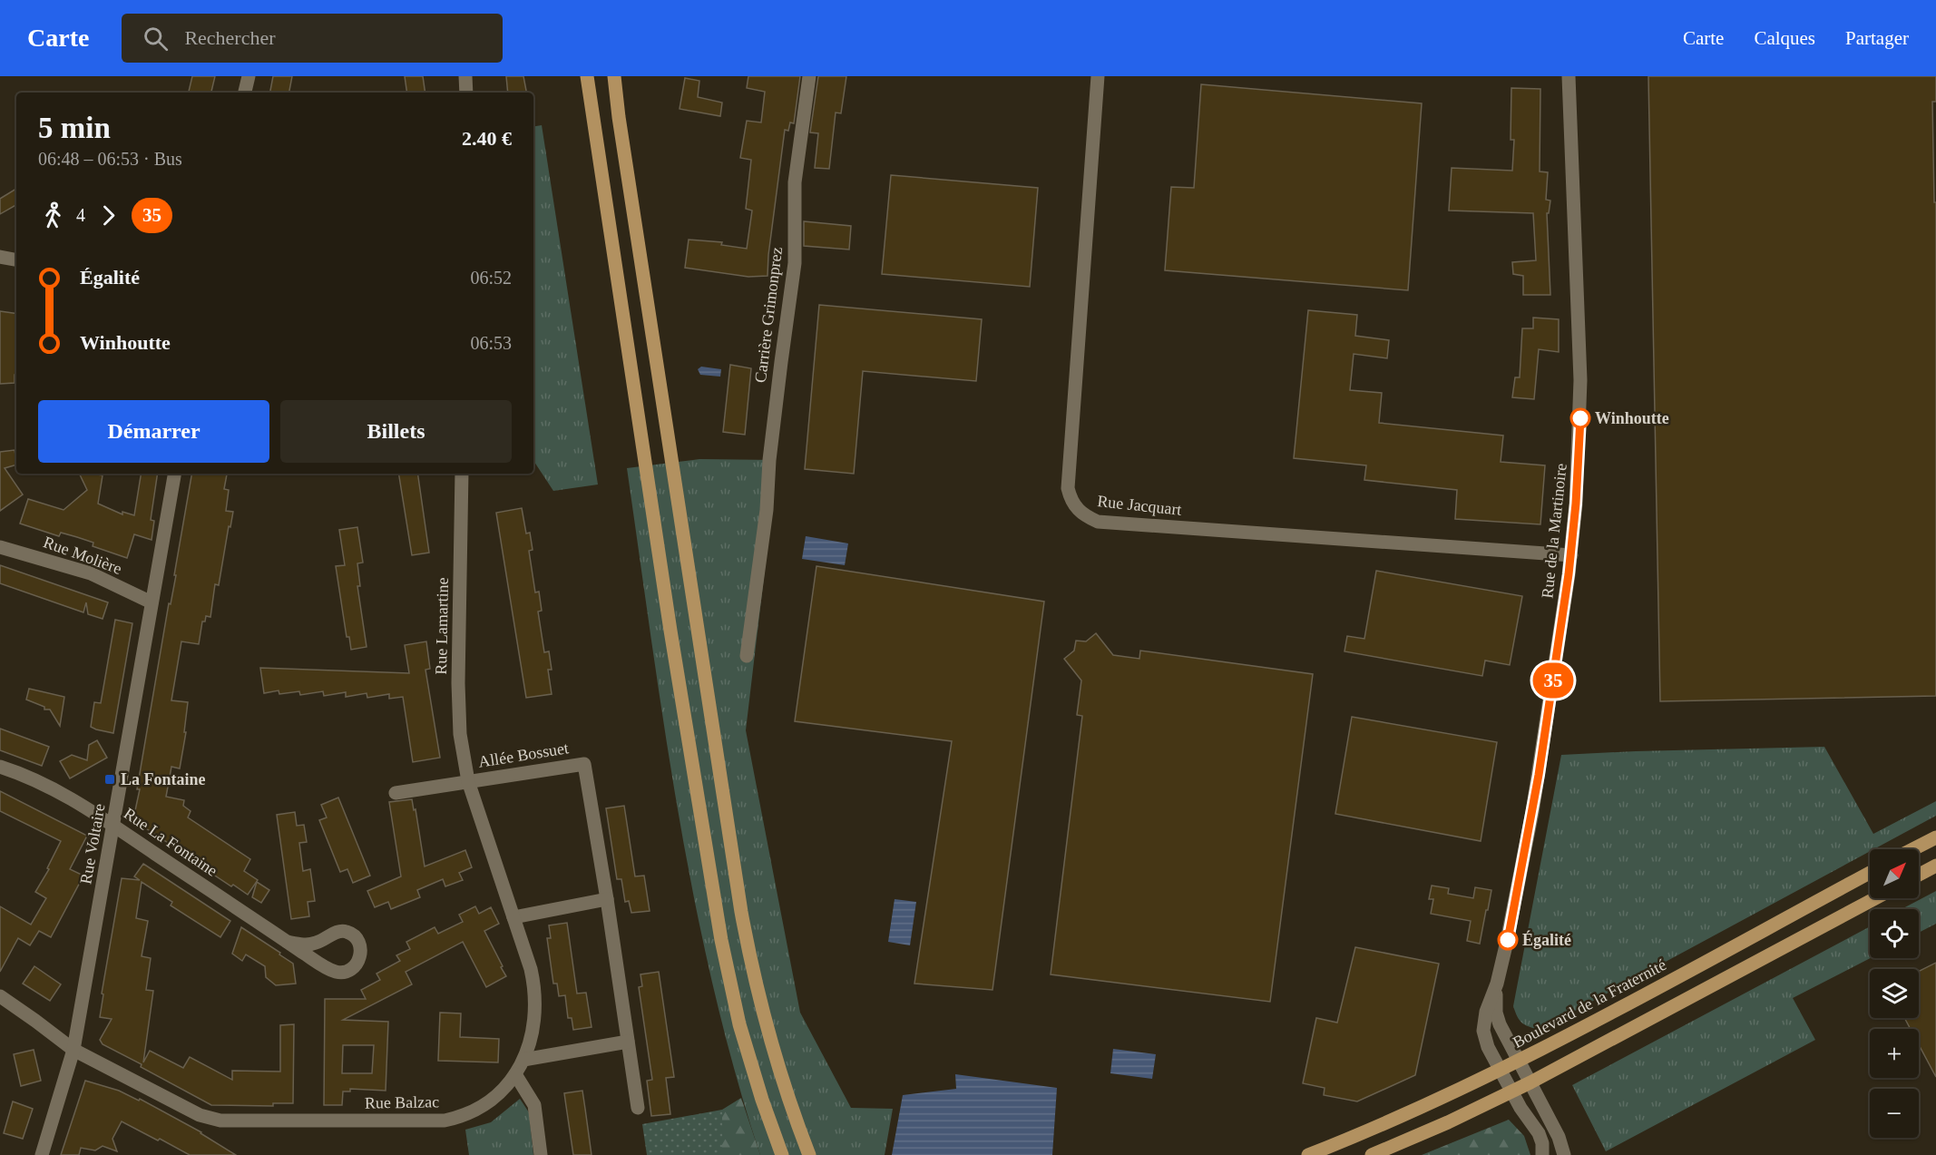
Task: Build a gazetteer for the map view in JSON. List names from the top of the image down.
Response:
{
  "streets": {
    "main road": ["Boulevard de la Fraternité"],
    "street": [
      "Carrière Grimonprez",
      "Rue Jacquart",
      "Rue de la Martinoire",
      "Rue Molière",
      "Rue Lamartine",
      "Allée Bossuet",
      "Rue La Fontaine",
      "Rue Voltaire",
      "Rue Balzac"
    ]
  },
  "crossings": [
    ["Rue Jacquart", "Rue de la Martinoire"],
    ["Rue de la Martinoire", "Boulevard de la Fraternité"],
    ["Rue Molière", "Rue Voltaire"],
    ["Rue Lamartine", "Allée Bossuet"],
    ["Rue Lamartine", "Rue Balzac"],
    ["Allée Bossuet", "Rue Balzac"],
    ["Rue La Fontaine", "Rue Voltaire"],
    ["Rue Voltaire", "Rue Balzac"]
  ],
  "places": {
    "other": ["Winhoutte", "Égalité"],
    "transit": ["La Fontaine"]
  },
  "lines": ["bus line 35"],
  "north": "top right",
  "page": {
    "header": "Carte",
    "search": "Rechercher",
    "nav": ["Carte", "Calques", "Partager"],
    "on_map": "35",
    "heading": ["5 min", "06:48 – 06:53 · Bus", "2.40 €"],
    "legs": ["4", "35"],
    "list": [
      {
        "name": "Égalité",
        "value": "06:52"
      },
      {
        "name": "Winhoutte",
        "value": "06:53"
      }
    ],
    "buttons": ["Démarrer", "Billets"],
    "map_buttons": ["+", "−"]
  }
}
